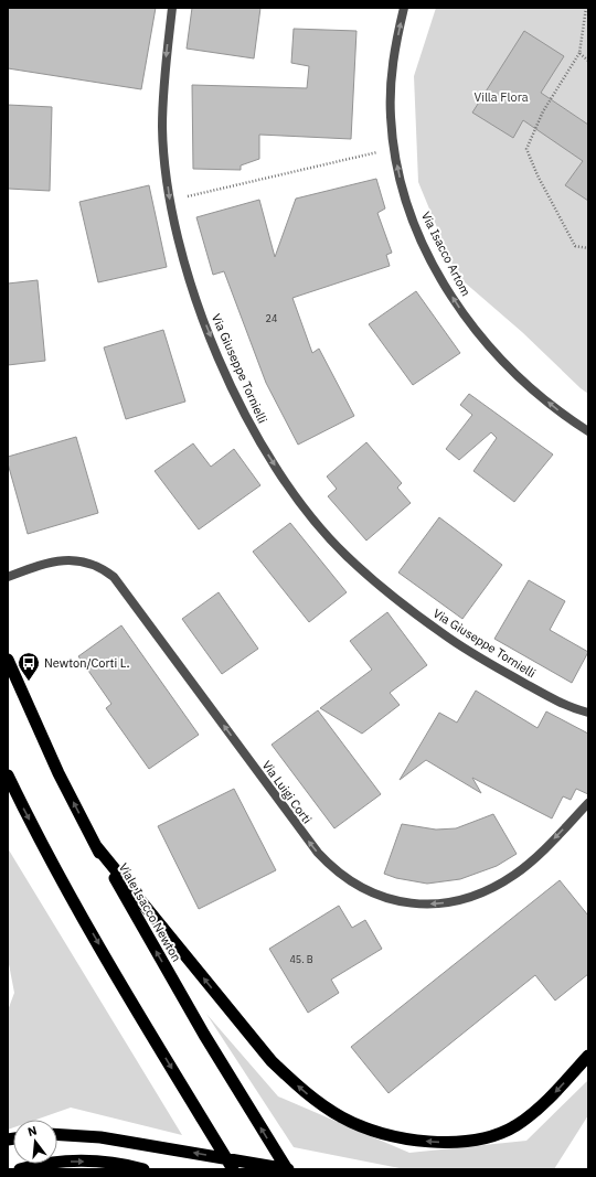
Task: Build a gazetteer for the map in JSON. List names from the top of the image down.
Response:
{
  "streets": {
    "highway": ["Viale Isacco Newton"],
    "street": ["Via Isacco Artom", "Via Giuseppe Tornielli", "Via Luigi Corti"]
  },
  "one_way": ["Via Isacco Artom", "Via Giuseppe Tornielli", "Via Luigi Corti"],
  "parks": ["Villa Flora"],
  "places": {
    "bus stop": ["Newton/Corti L."]
  },
  "house_numbers": ["24", "45. B"],
  "north": "top"
}
